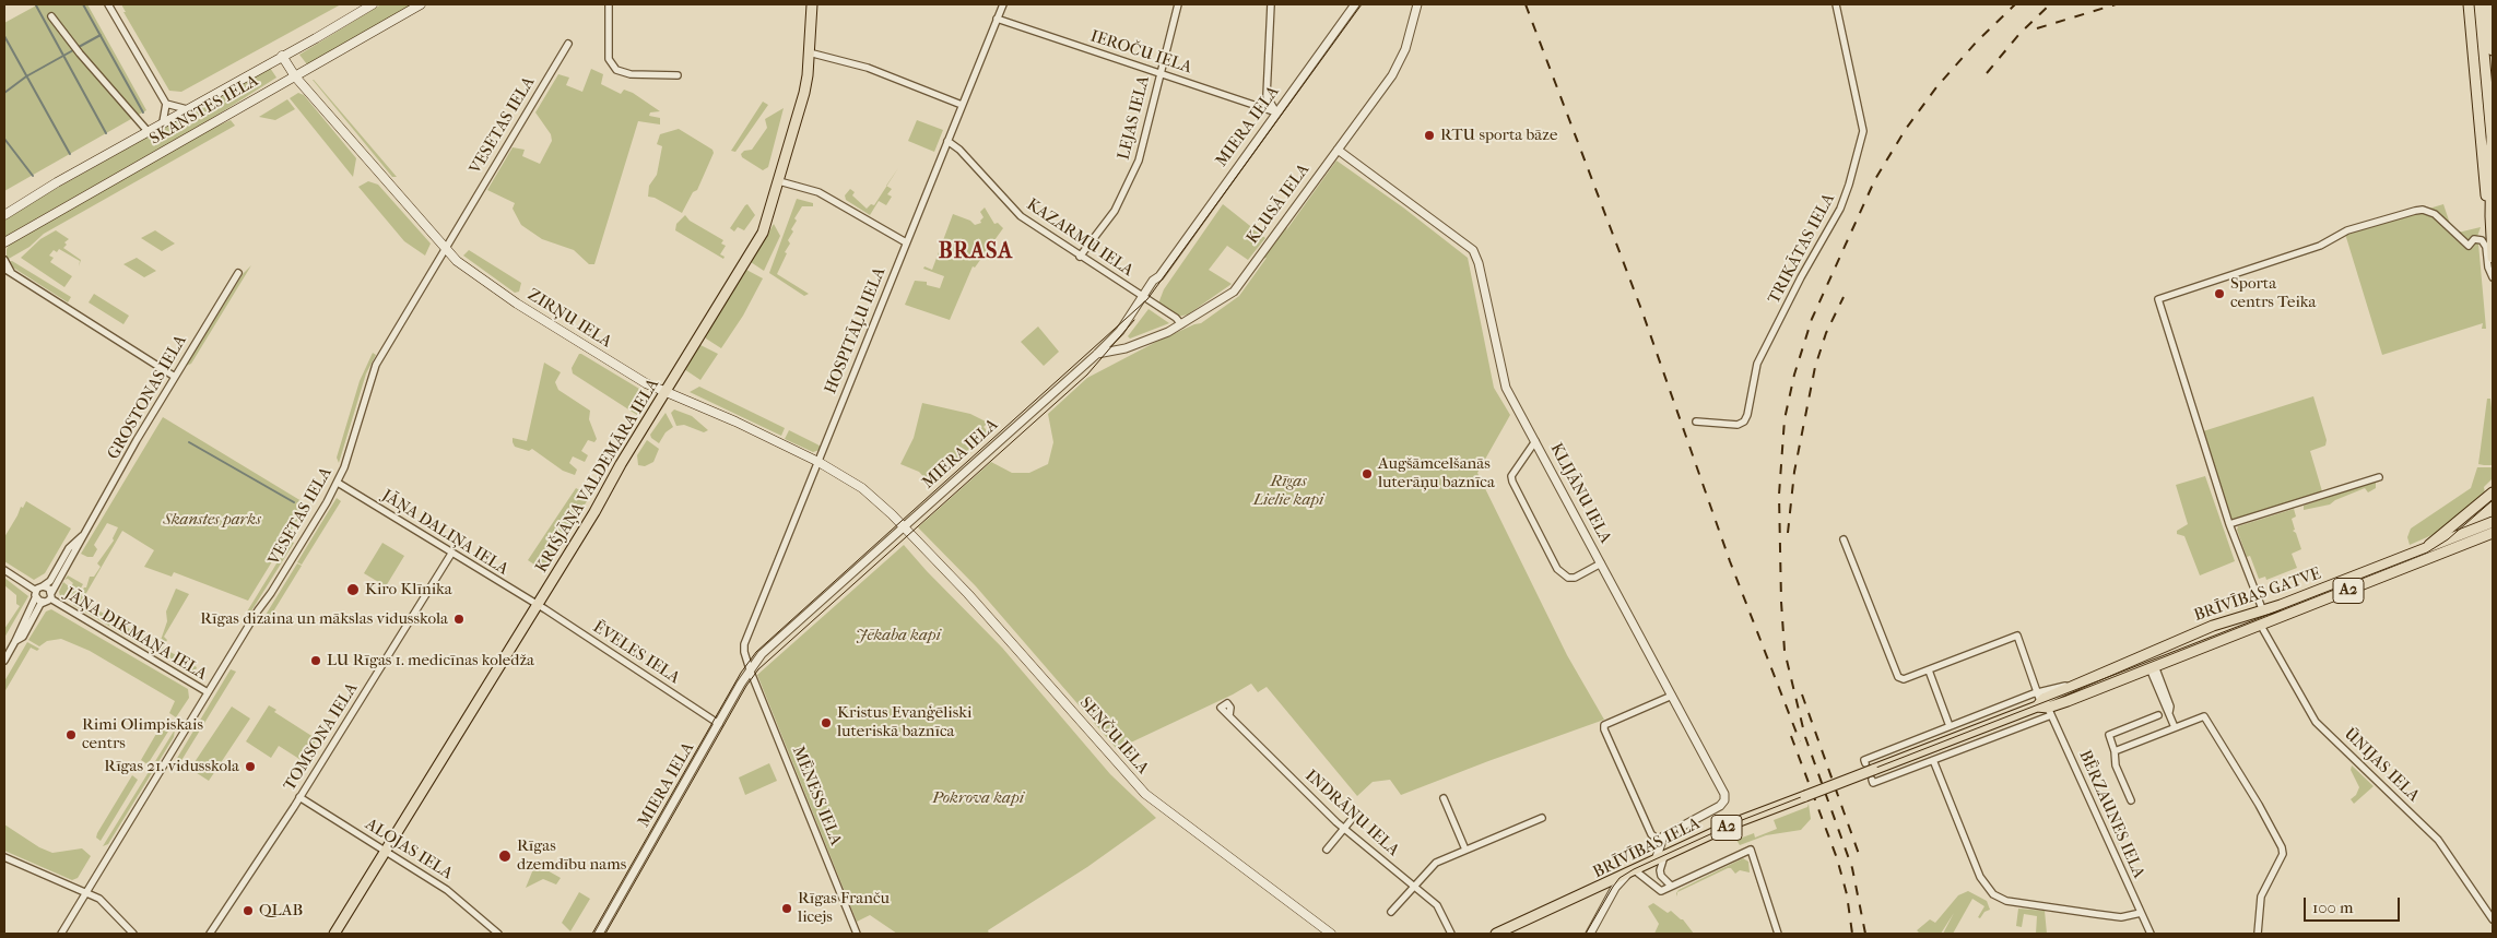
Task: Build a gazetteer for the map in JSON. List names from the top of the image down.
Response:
{
  "streets": {
    "main road": [
      "SKANSTES IELA",
      "ZIRŅU IELA",
      "KRIŠJĀŅA VALDEMĀRA IELA",
      "A2",
      "BRĪVĪBAS GATVE",
      "SENČU IELA",
      "BRĪVĪBAS IELA"
    ],
    "street": [
      "IEROČU IELA",
      "LEJAS IELA",
      "VESETAS IELA",
      "MIERA IELA",
      "KLUSĀ IELA",
      "KAZARMU IELA",
      "TRIKĀTAS IELA",
      "HOSPITĀĻU IELA",
      "GROSTONAS IELA",
      "KLIJĀNU IELA",
      "JĀŅA DALIŅA IELA",
      "JĀŅA DIKMAŅA IELA",
      "ĒVELES IELA",
      "TOMSONA IELA",
      "ŪNIJAS IELA",
      "MĒNESS IELA",
      "INDRĀNU IELA",
      "BĒRZAUNES IELA",
      "ALOJAS IELA"
    ]
  },
  "crossings": [
    ["IEROČU IELA", "LEJAS IELA"],
    ["IEROČU IELA", "MIERA IELA"],
    ["IEROČU IELA", "HOSPITĀĻU IELA"],
    ["SKANSTES IELA", "ZIRŅU IELA"],
    ["LEJAS IELA", "KAZARMU IELA"],
    ["VESETAS IELA", "ZIRŅU IELA"],
    ["VESETAS IELA", "JĀŅA DALIŅA IELA"],
    ["VESETAS IELA", "JĀŅA DIKMAŅA IELA"],
    ["MIERA IELA", "KLUSĀ IELA"],
    ["MIERA IELA", "KAZARMU IELA"],
    ["MIERA IELA", "ZIRŅU IELA"],
    ["MIERA IELA", "HOSPITĀĻU IELA"],
    ["MIERA IELA", "ĒVELES IELA"],
    ["MIERA IELA", "SENČU IELA"],
    ["MIERA IELA", "MĒNESS IELA"],
    ["KLUSĀ IELA", "KAZARMU IELA"],
    ["KLUSĀ IELA", "KLIJĀNU IELA"],
    ["KAZARMU IELA", "HOSPITĀĻU IELA"],
    ["ZIRŅU IELA", "HOSPITĀĻU IELA"],
    ["ZIRŅU IELA", "KRIŠJĀŅA VALDEMĀRA IELA"],
    ["ZIRŅU IELA", "SENČU IELA"],
    ["HOSPITĀĻU IELA", "MĒNESS IELA"],
    ["GROSTONAS IELA", "JĀŅA DIKMAŅA IELA"],
    ["KRIŠJĀŅA VALDEMĀRA IELA", "JĀŅA DALIŅA IELA"],
    ["KRIŠJĀŅA VALDEMĀRA IELA", "ĒVELES IELA"],
    ["KRIŠJĀŅA VALDEMĀRA IELA", "ALOJAS IELA"],
    ["JĀŅA DALIŅA IELA", "ĒVELES IELA"],
    ["JĀŅA DALIŅA IELA", "TOMSONA IELA"],
    ["BRĪVĪBAS GATVE", "ŪNIJAS IELA"],
    ["BRĪVĪBAS GATVE", "BĒRZAUNES IELA"],
    ["BRĪVĪBAS GATVE", "BRĪVĪBAS IELA"],
    ["TOMSONA IELA", "ALOJAS IELA"]
  ],
  "districts": ["BRASA"],
  "parks": [
    "Rīgas Lielie kapi",
    "Skanstes parks",
    "Jēkaba kapi",
    "Pokrova kapi"
  ],
  "places": [
    "RTU sporta bāze",
    "Sporta centrs Teika",
    "Augšāmcelšanās luterāņu baznīca",
    "Kiro Klīnika",
    "Rīgas dizaina un mākslas vidusskola",
    "LU Rīgas 1. medicīnas koledža",
    "Kristus Evanģēliski luteriskā baznīca",
    "Rimi Olimpiskais centrs",
    "Rīgas 21. vidusskola",
    "Rīgas dzemdību nams",
    "Rīgas Franču licejs",
    "QLAB"
  ],
  "scale_bar": "100 m"
}
